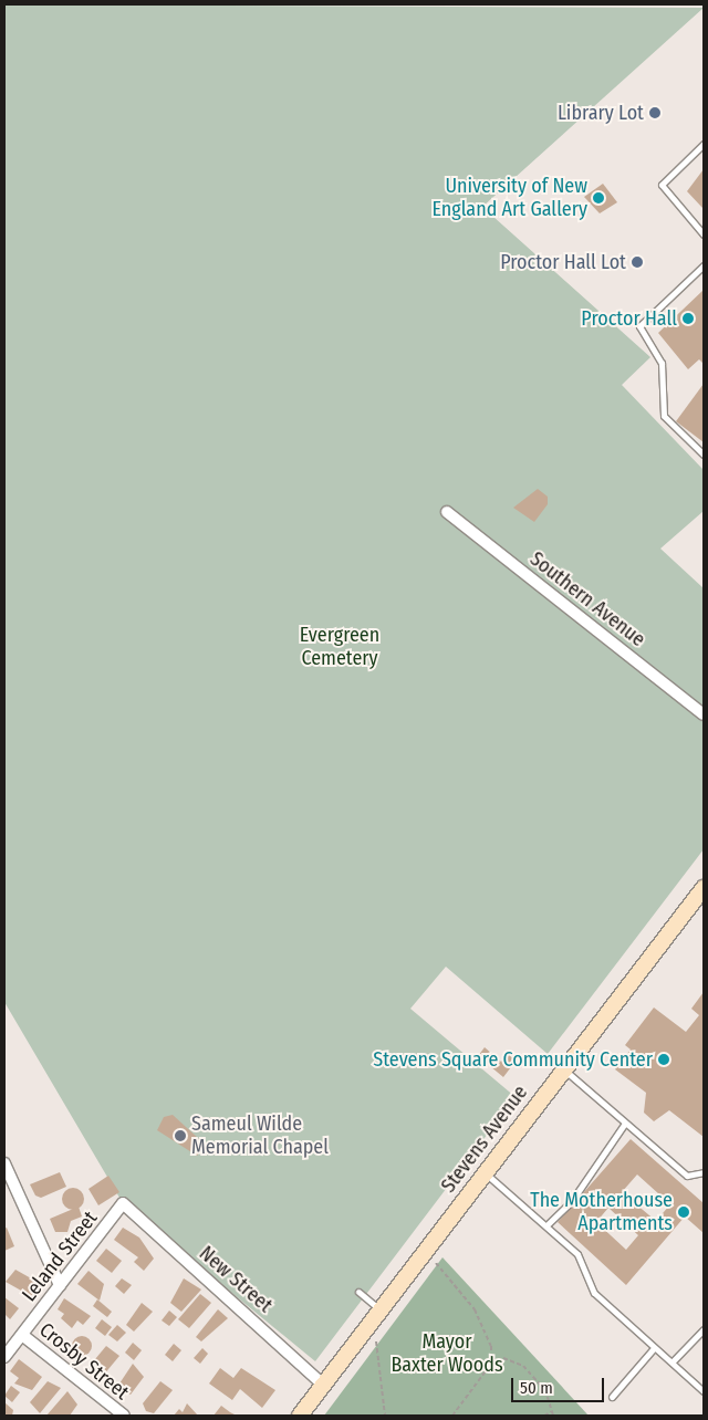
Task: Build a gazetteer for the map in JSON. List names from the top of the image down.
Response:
{
  "streets": {
    "main road": ["Stevens Avenue"],
    "street": [
      "Southern Avenue",
      "Leland Street",
      "New Street",
      "Crosby Street"
    ]
  },
  "crossings": [
    ["Stevens Avenue", "New Street"],
    ["Leland Street", "New Street"],
    ["Leland Street", "Crosby Street"]
  ],
  "parks": ["Evergreen Cemetery", "Mayor Baxter Woods"],
  "places": [
    "Library Lot",
    "University of New England Art Gallery",
    "Proctor Hall Lot",
    "Proctor Hall",
    "Stevens Square Community Center",
    "Sameul Wilde Memorial Chapel",
    "The Motherhouse Apartments"
  ],
  "scale_bar": "50 m"
}
